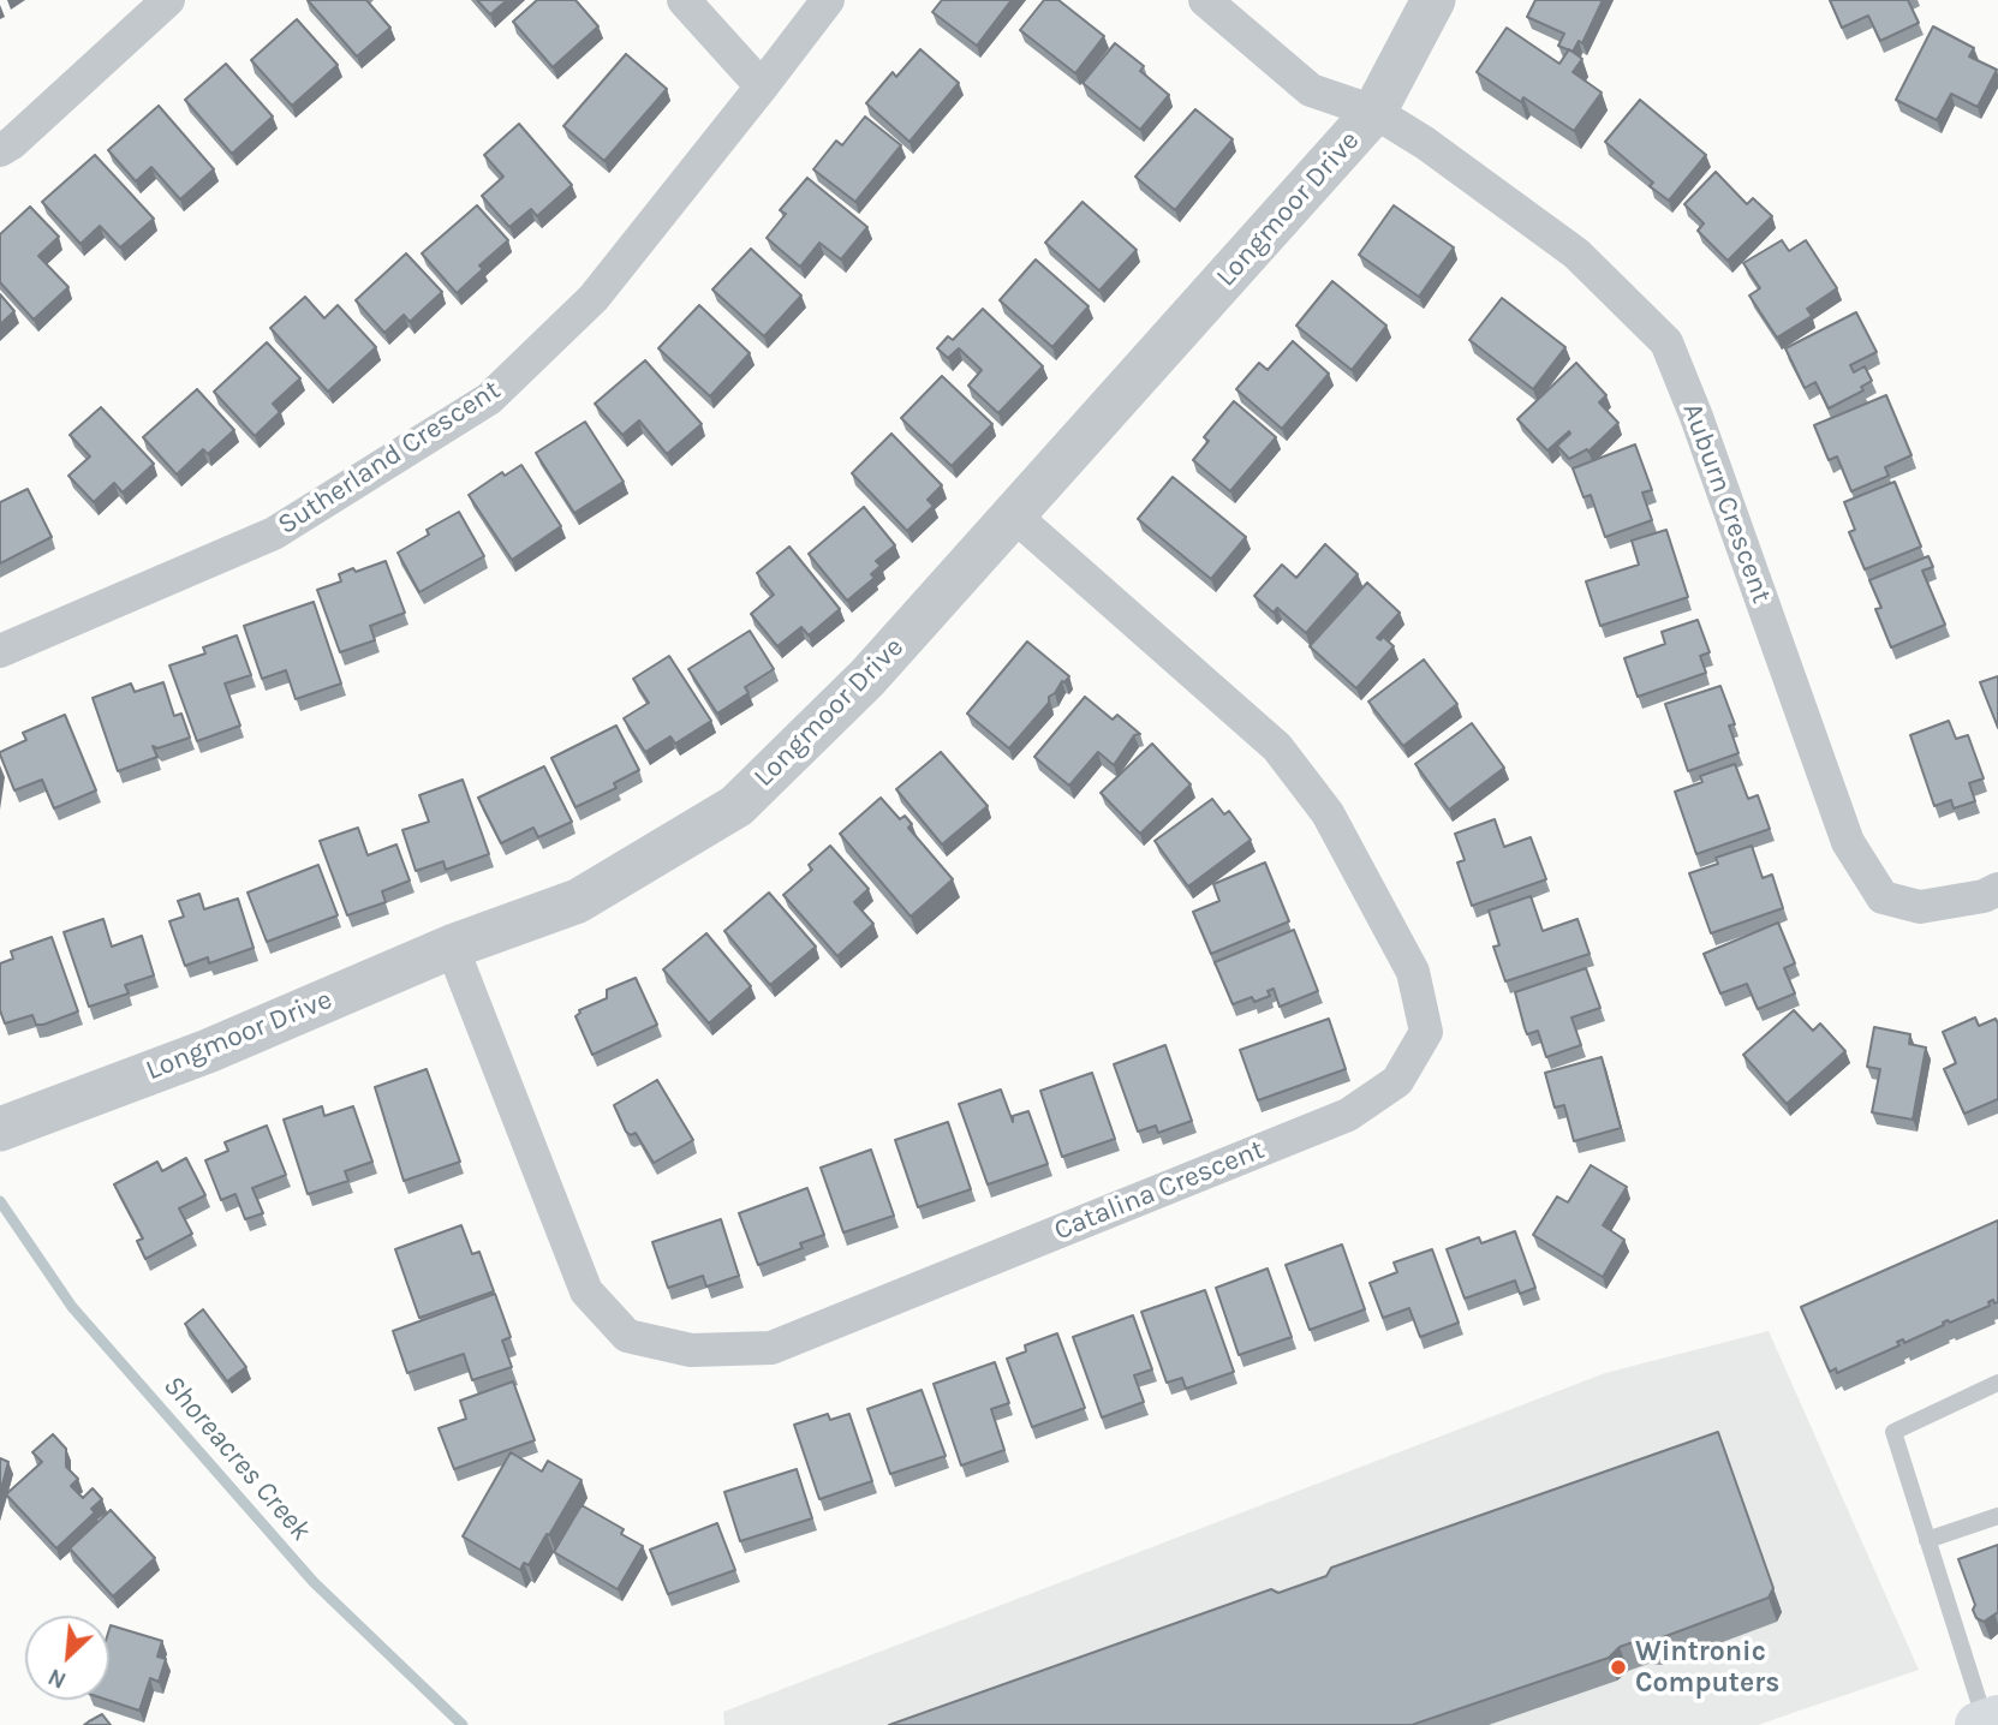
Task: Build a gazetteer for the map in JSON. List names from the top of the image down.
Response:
{
  "streets": {
    "street": [
      "Longmoor Drive",
      "Sutherland Crescent",
      "Auburn Crescent",
      "Catalina Crescent"
    ]
  },
  "crossings": [
    ["Longmoor Drive", "Auburn Crescent"],
    ["Longmoor Drive", "Catalina Crescent"]
  ],
  "water": ["Shoreacres Creek"],
  "places": ["Wintronic Computers"],
  "north": "bottom left"
}
